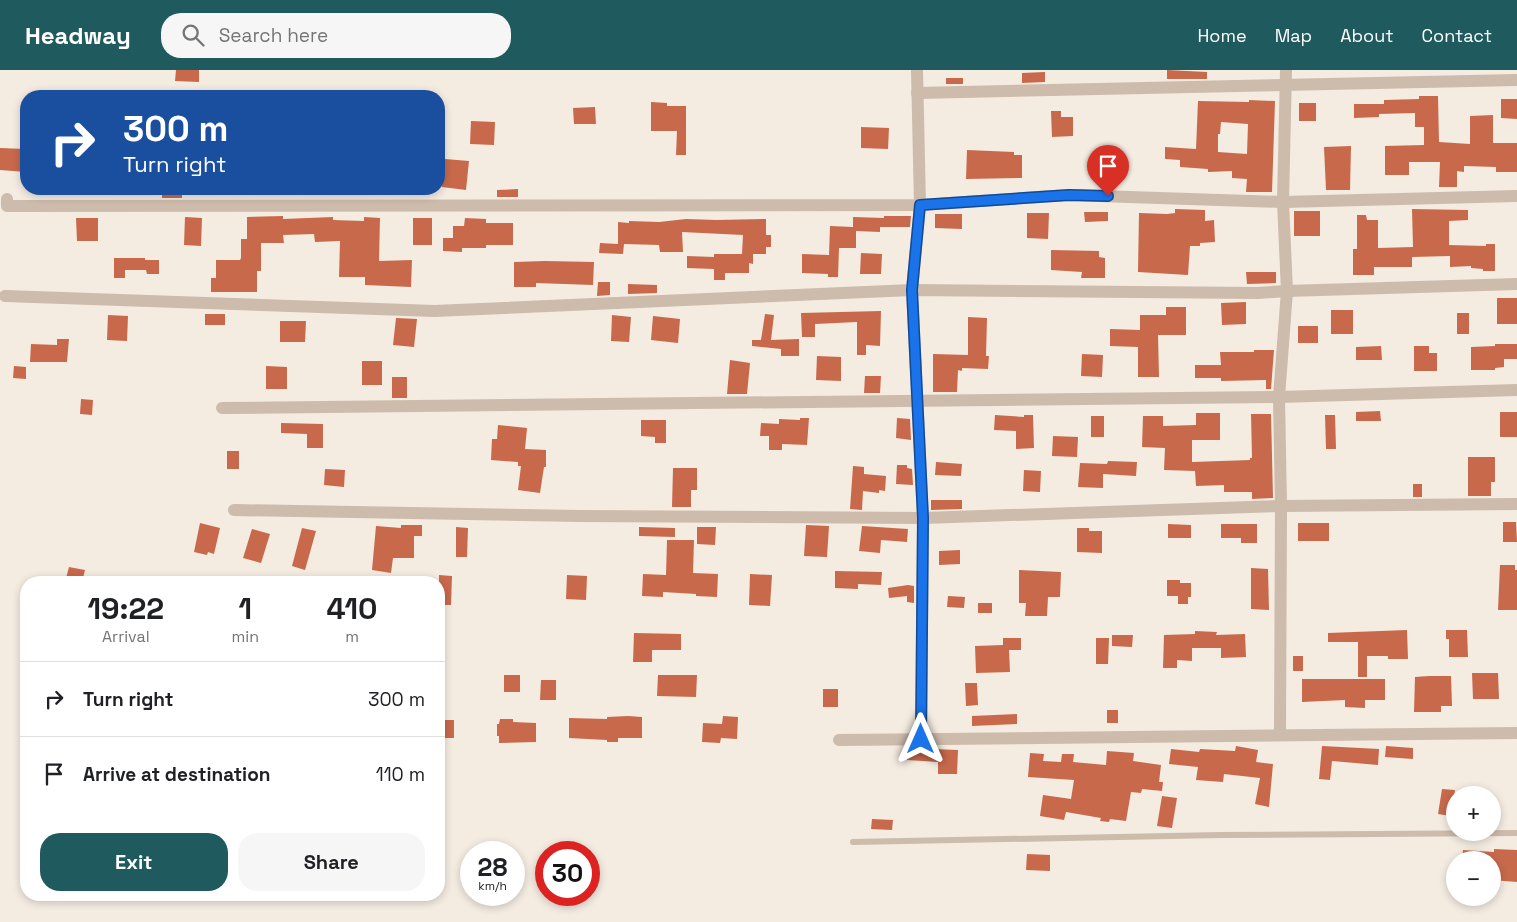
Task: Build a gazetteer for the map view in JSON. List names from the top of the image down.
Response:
{
  "page": {
    "header": "Headway",
    "search": "Search here",
    "nav": [
      "Home",
      "Map",
      "About",
      "Contact"
    ],
    "turn": ["300 m", "Turn right"],
    "eta": [
      "19:22",
      "Arrival",
      "1",
      "min",
      "410",
      "m"
    ],
    "list": [
      {
        "name": "Turn right",
        "value": "300 m"
      },
      {
        "name": "Arrive at destination",
        "value": "110 m"
      }
    ],
    "map_buttons": ["+", "−"],
    "buttons": ["Exit", "Share"],
    "speed": "28 km/h",
    "limit": "30"
  }
}
